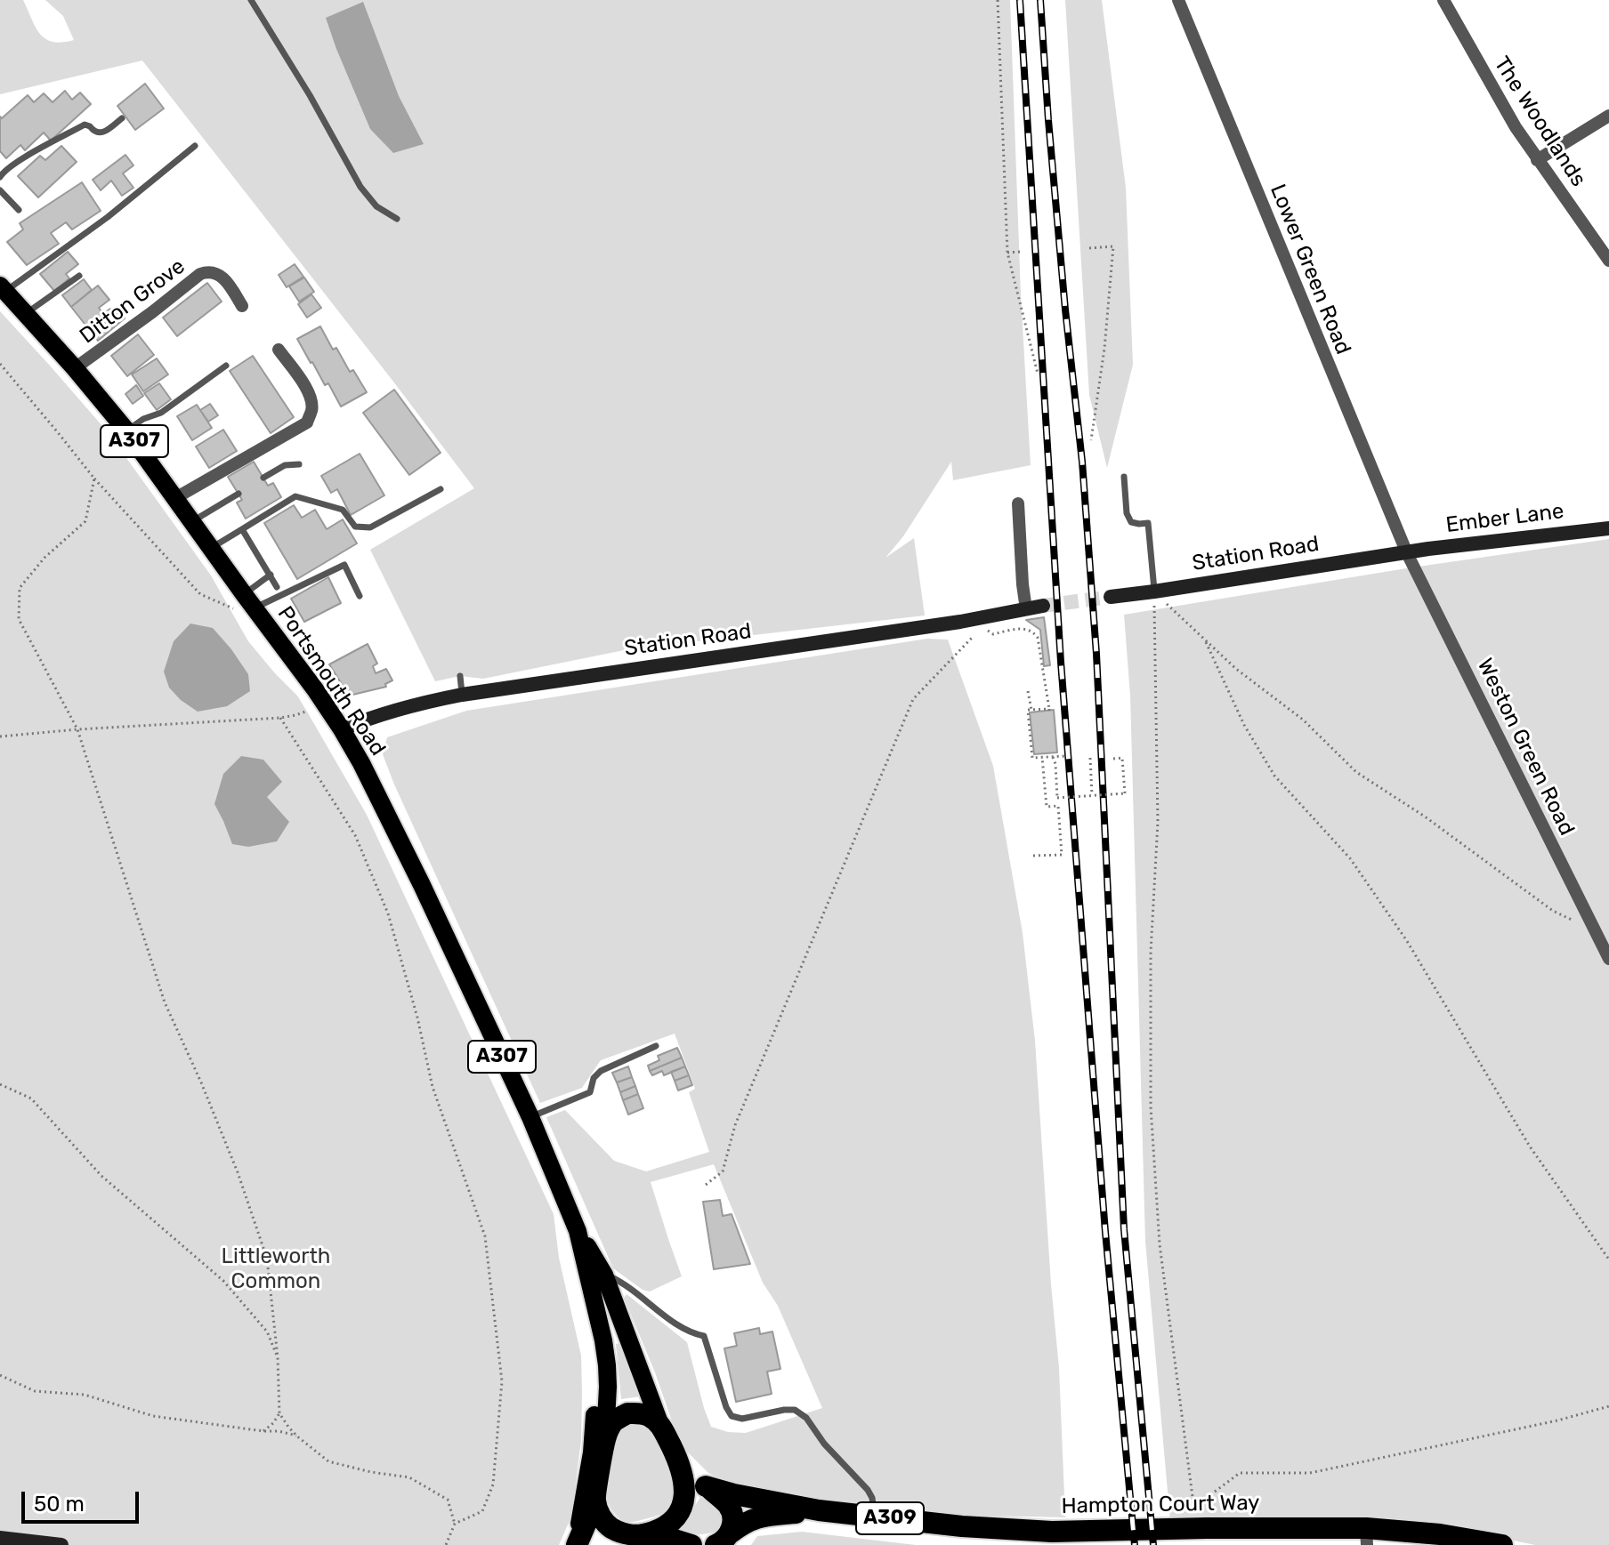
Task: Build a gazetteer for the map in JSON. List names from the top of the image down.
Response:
{
  "streets": {
    "highway": ["Hampton Court Way", "A309"],
    "main road": [
      "A307",
      "Ember Lane",
      "Station Road",
      "Portsmouth Road"
    ],
    "street": [
      "The Woodlands",
      "Lower Green Road",
      "Ditton Grove",
      "Weston Green Road"
    ]
  },
  "crossings": [
    ["Lower Green Road", "Ember Lane"],
    ["Lower Green Road", "Station Road"],
    ["Lower Green Road", "Weston Green Road"],
    ["Ditton Grove", "Portsmouth Road"],
    ["Ember Lane", "Station Road"],
    ["Ember Lane", "Weston Green Road"],
    ["Station Road", "Portsmouth Road"],
    ["Station Road", "Weston Green Road"]
  ],
  "parks": ["Littleworth Common"],
  "scale_bar": "50 m"
}
